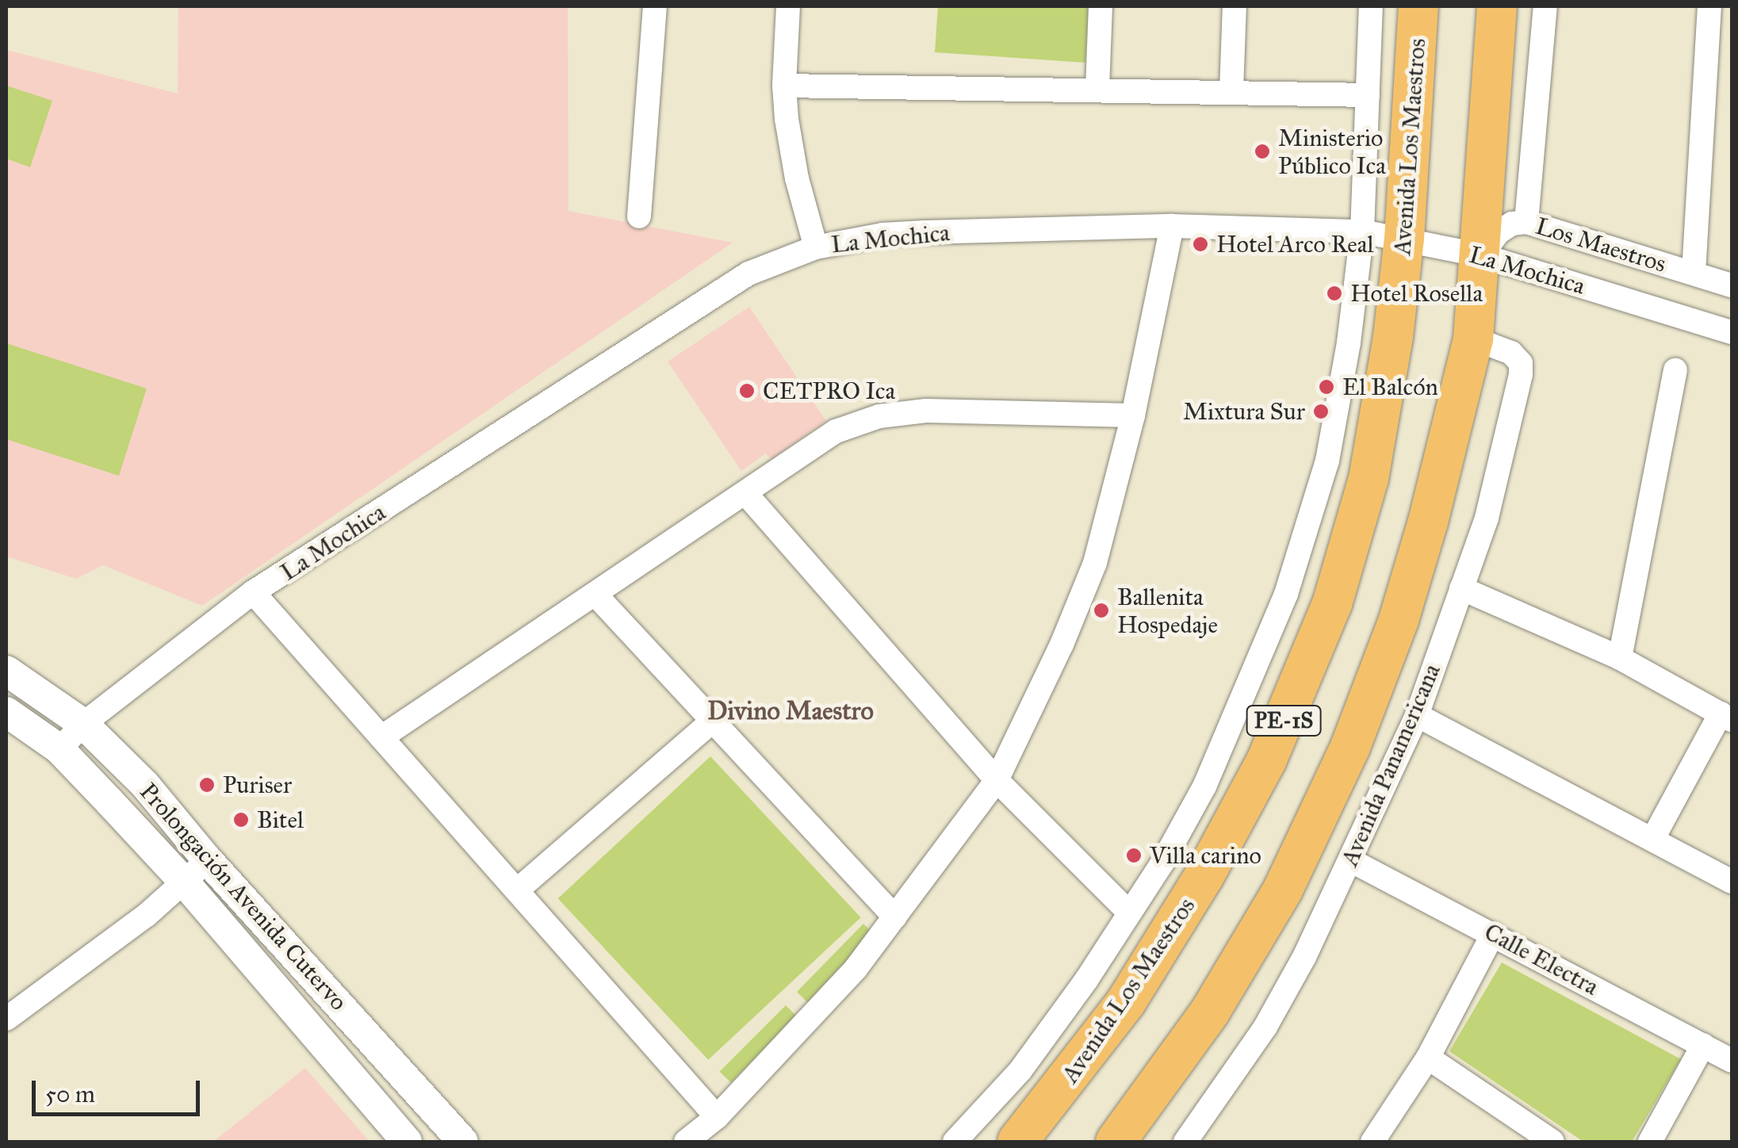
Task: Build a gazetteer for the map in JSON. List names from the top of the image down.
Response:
{
  "streets": {
    "highway": ["Avenida Los Maestros", "PE-1S"],
    "street": [
      "La Mochica",
      "Los Maestros",
      "Avenida Panamericana",
      "Prolongación Avenida Cutervo",
      "Calle Electra"
    ]
  },
  "crossings": [
    ["Avenida Los Maestros", "La Mochica"],
    ["La Mochica", "Los Maestros"],
    ["La Mochica", "PE-1S"],
    ["La Mochica", "Prolongación Avenida Cutervo"],
    ["Los Maestros", "PE-1S"],
    ["PE-1S", "Avenida Panamericana"],
    ["Avenida Panamericana", "Calle Electra"]
  ],
  "districts": ["Divino Maestro"],
  "places": [
    "Ministerio Público Ica",
    "Hotel Arco Real",
    "Hotel Rosella",
    "El Balcón",
    "CETPRO Ica",
    "Mixtura Sur",
    "Ballenita Hospedaje",
    "Puriser",
    "Bitel",
    "Villa carino"
  ],
  "scale_bar": "50 m"
}
